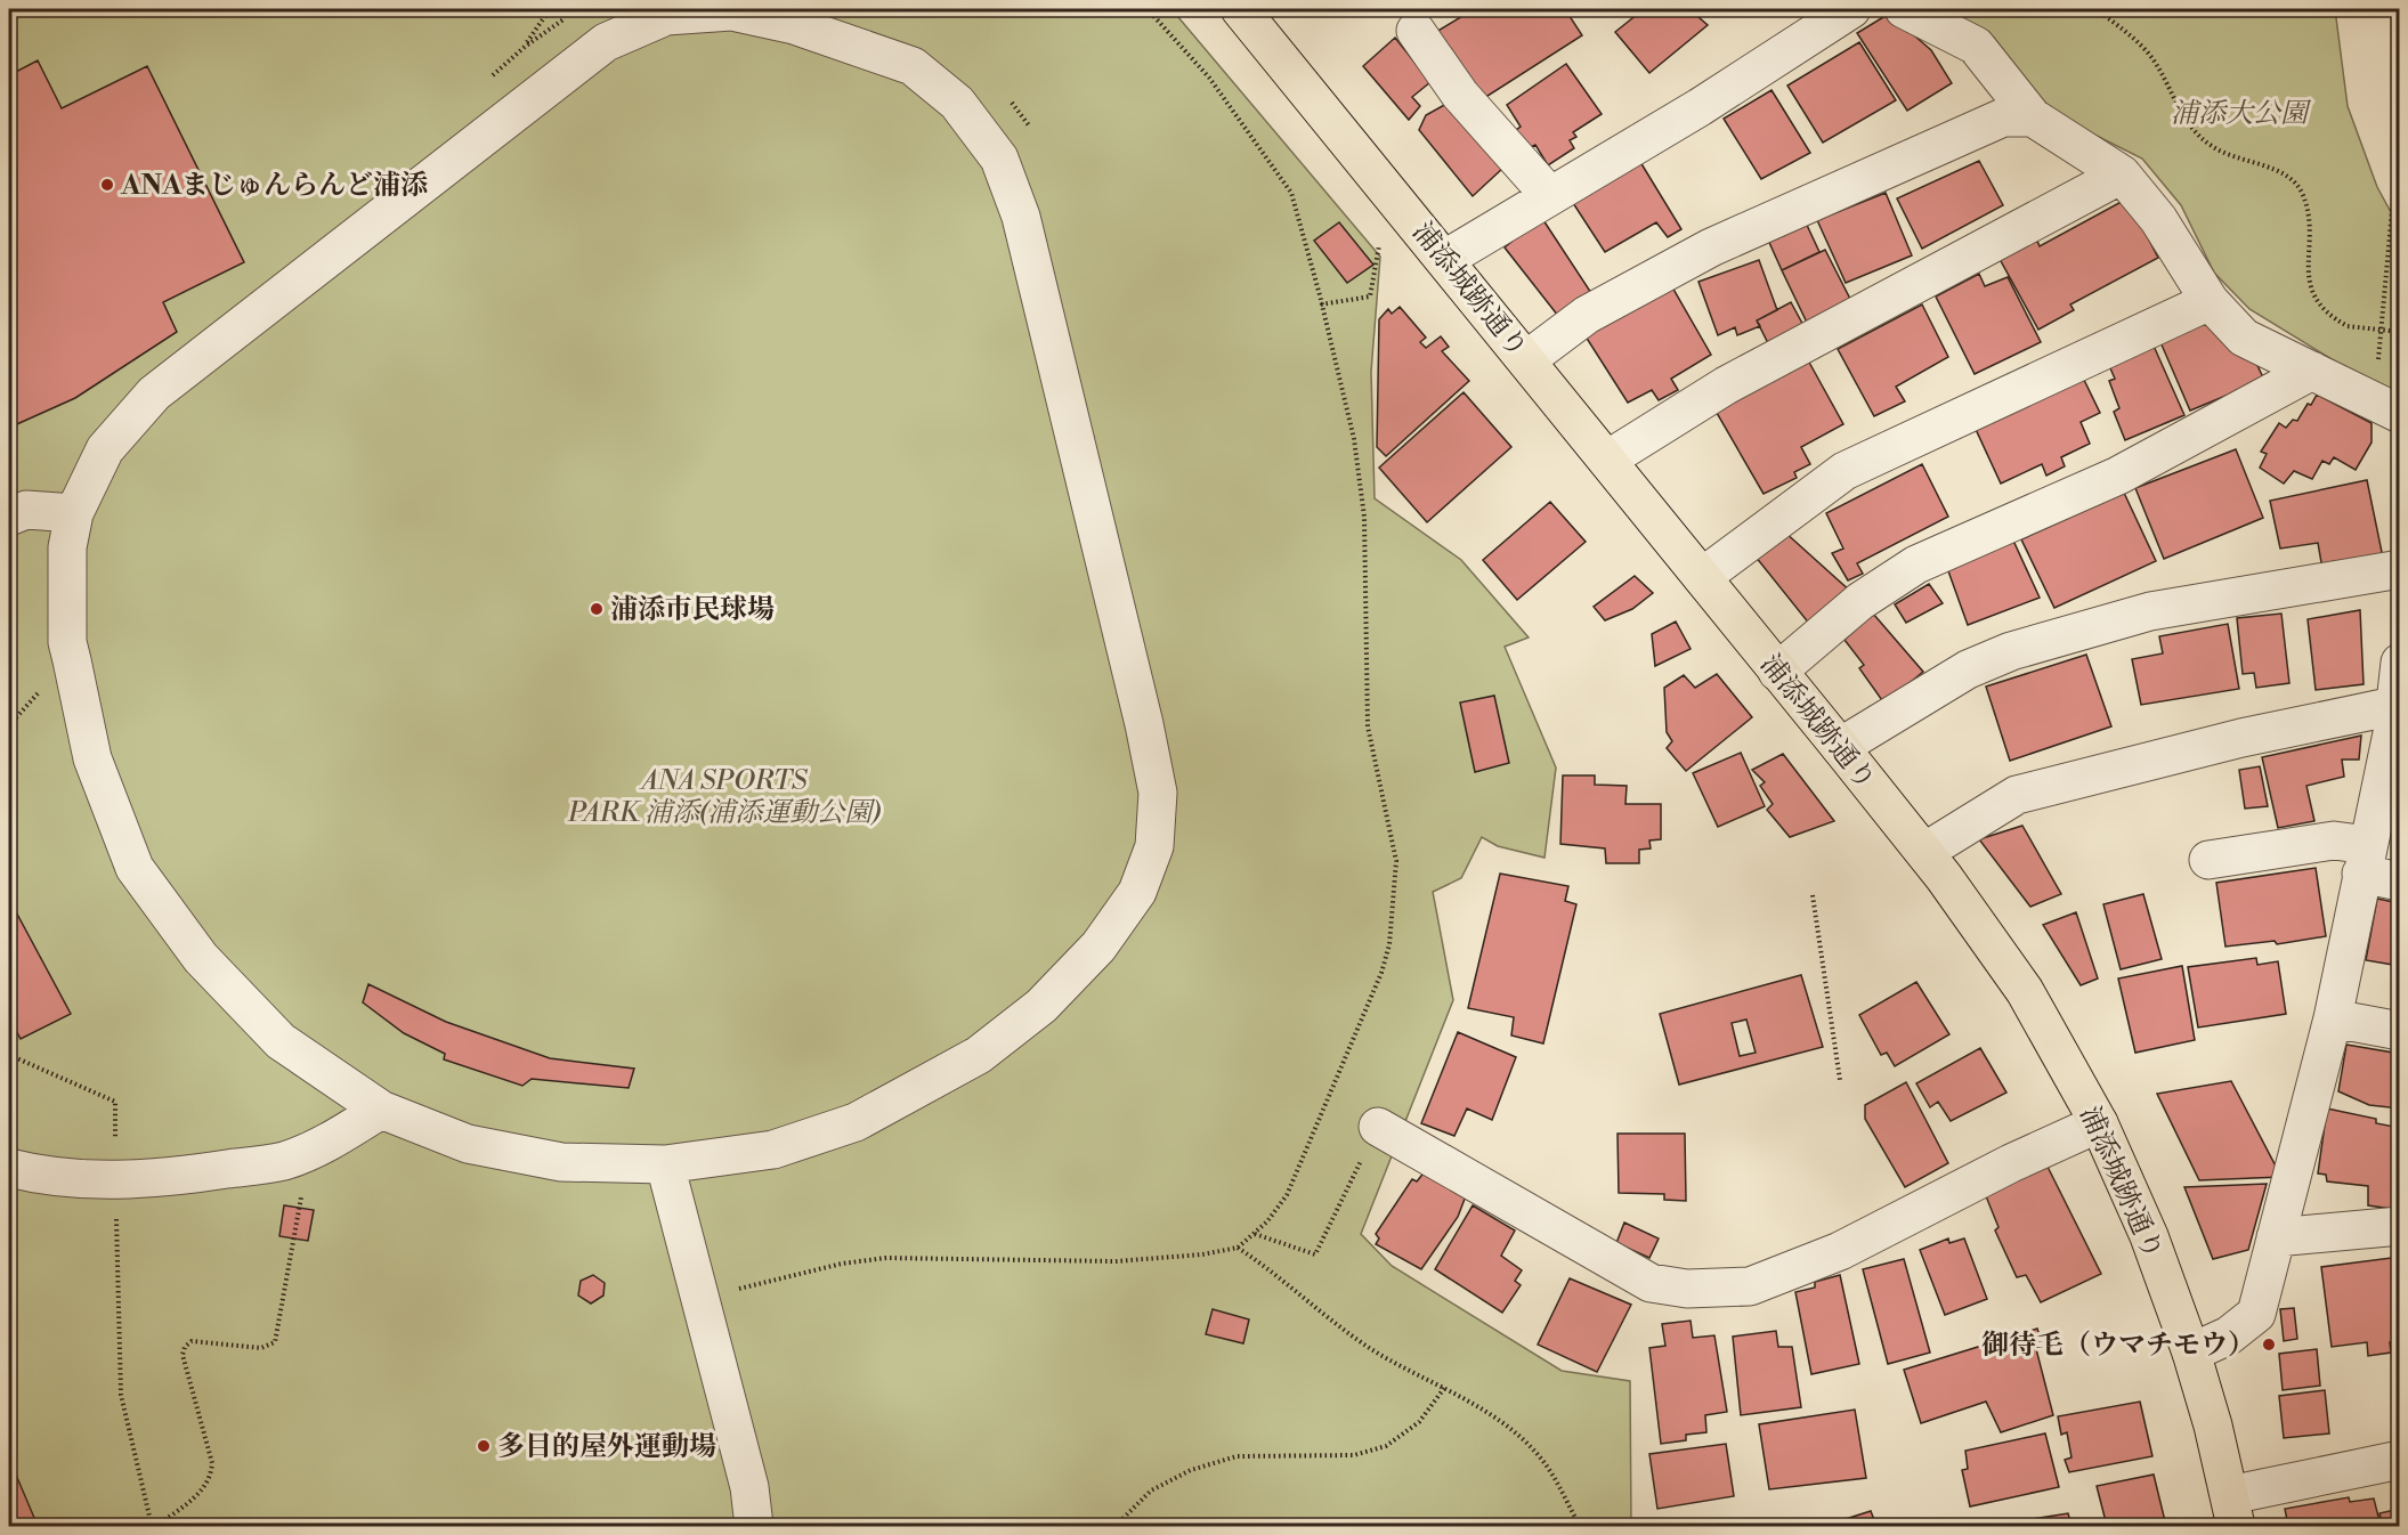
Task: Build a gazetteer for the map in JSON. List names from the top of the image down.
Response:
{
  "streets": {
    "main road": ["浦添城跡通り"]
  },
  "parks": ["浦添大公園", "ANA SPORTS PARK 浦添(浦添運動公園)"],
  "places": [
    "ANAまじゅんらんど浦添",
    "浦添市民球場",
    "御待毛（ウマチモウ）",
    "多目的屋外運動場"
  ]
}
